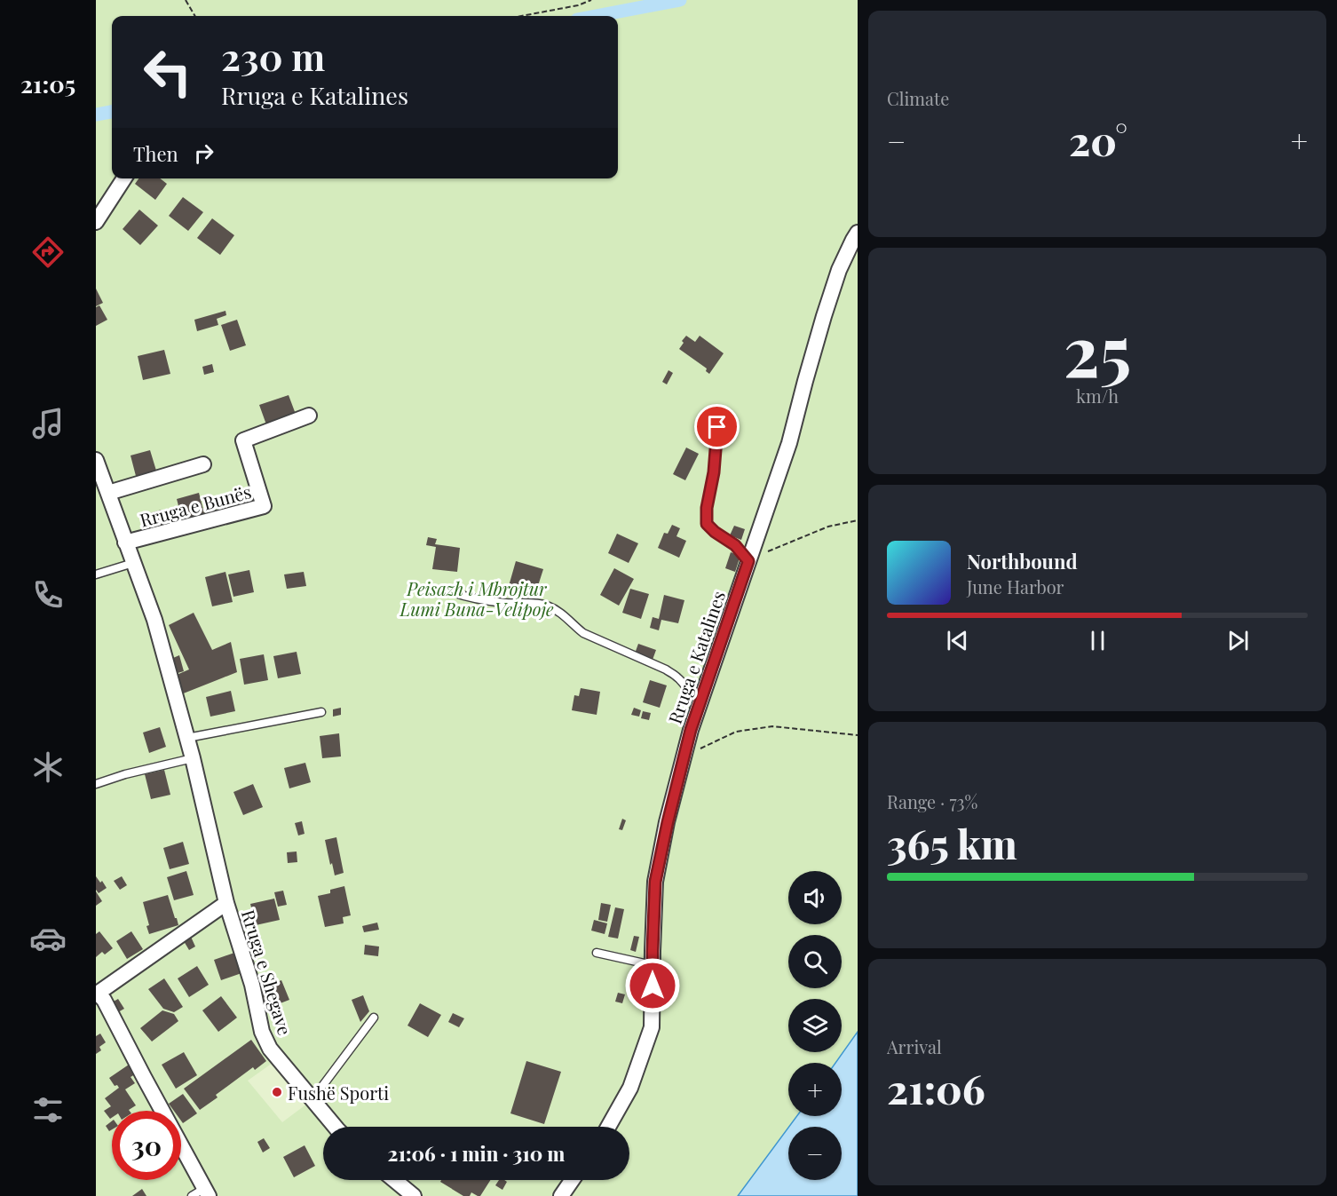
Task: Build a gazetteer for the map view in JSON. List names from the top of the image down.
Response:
{
  "streets": {
    "street": ["Rruga e Bunës", "Rruga e Katalines", "Rruga e Shegave"]
  },
  "crossings": [
    ["Rruga e Bunës", "Rruga e Shegave"]
  ],
  "parks": ["Peisazh i Mbrojtur Lumi Buna-Velipoje"],
  "places": ["Fushë Sporti"],
  "page": {
    "tabs": "21:05",
    "tile": [
      "Climate",
      ["25", "km/h"],
      ["Range · 73%", "365 km"],
      ["Arrival", "21:06"]
    ],
    "turn": ["230 m", "Rruga e Katalines"],
    "heat": ["−", "20°", "+"],
    "then": "Then",
    "song": ["Northbound", "June Harbor"],
    "map_buttons": ["+", "−"],
    "limit": "30",
    "trip": "21:06 · 1 min · 310 m"
  }
}
